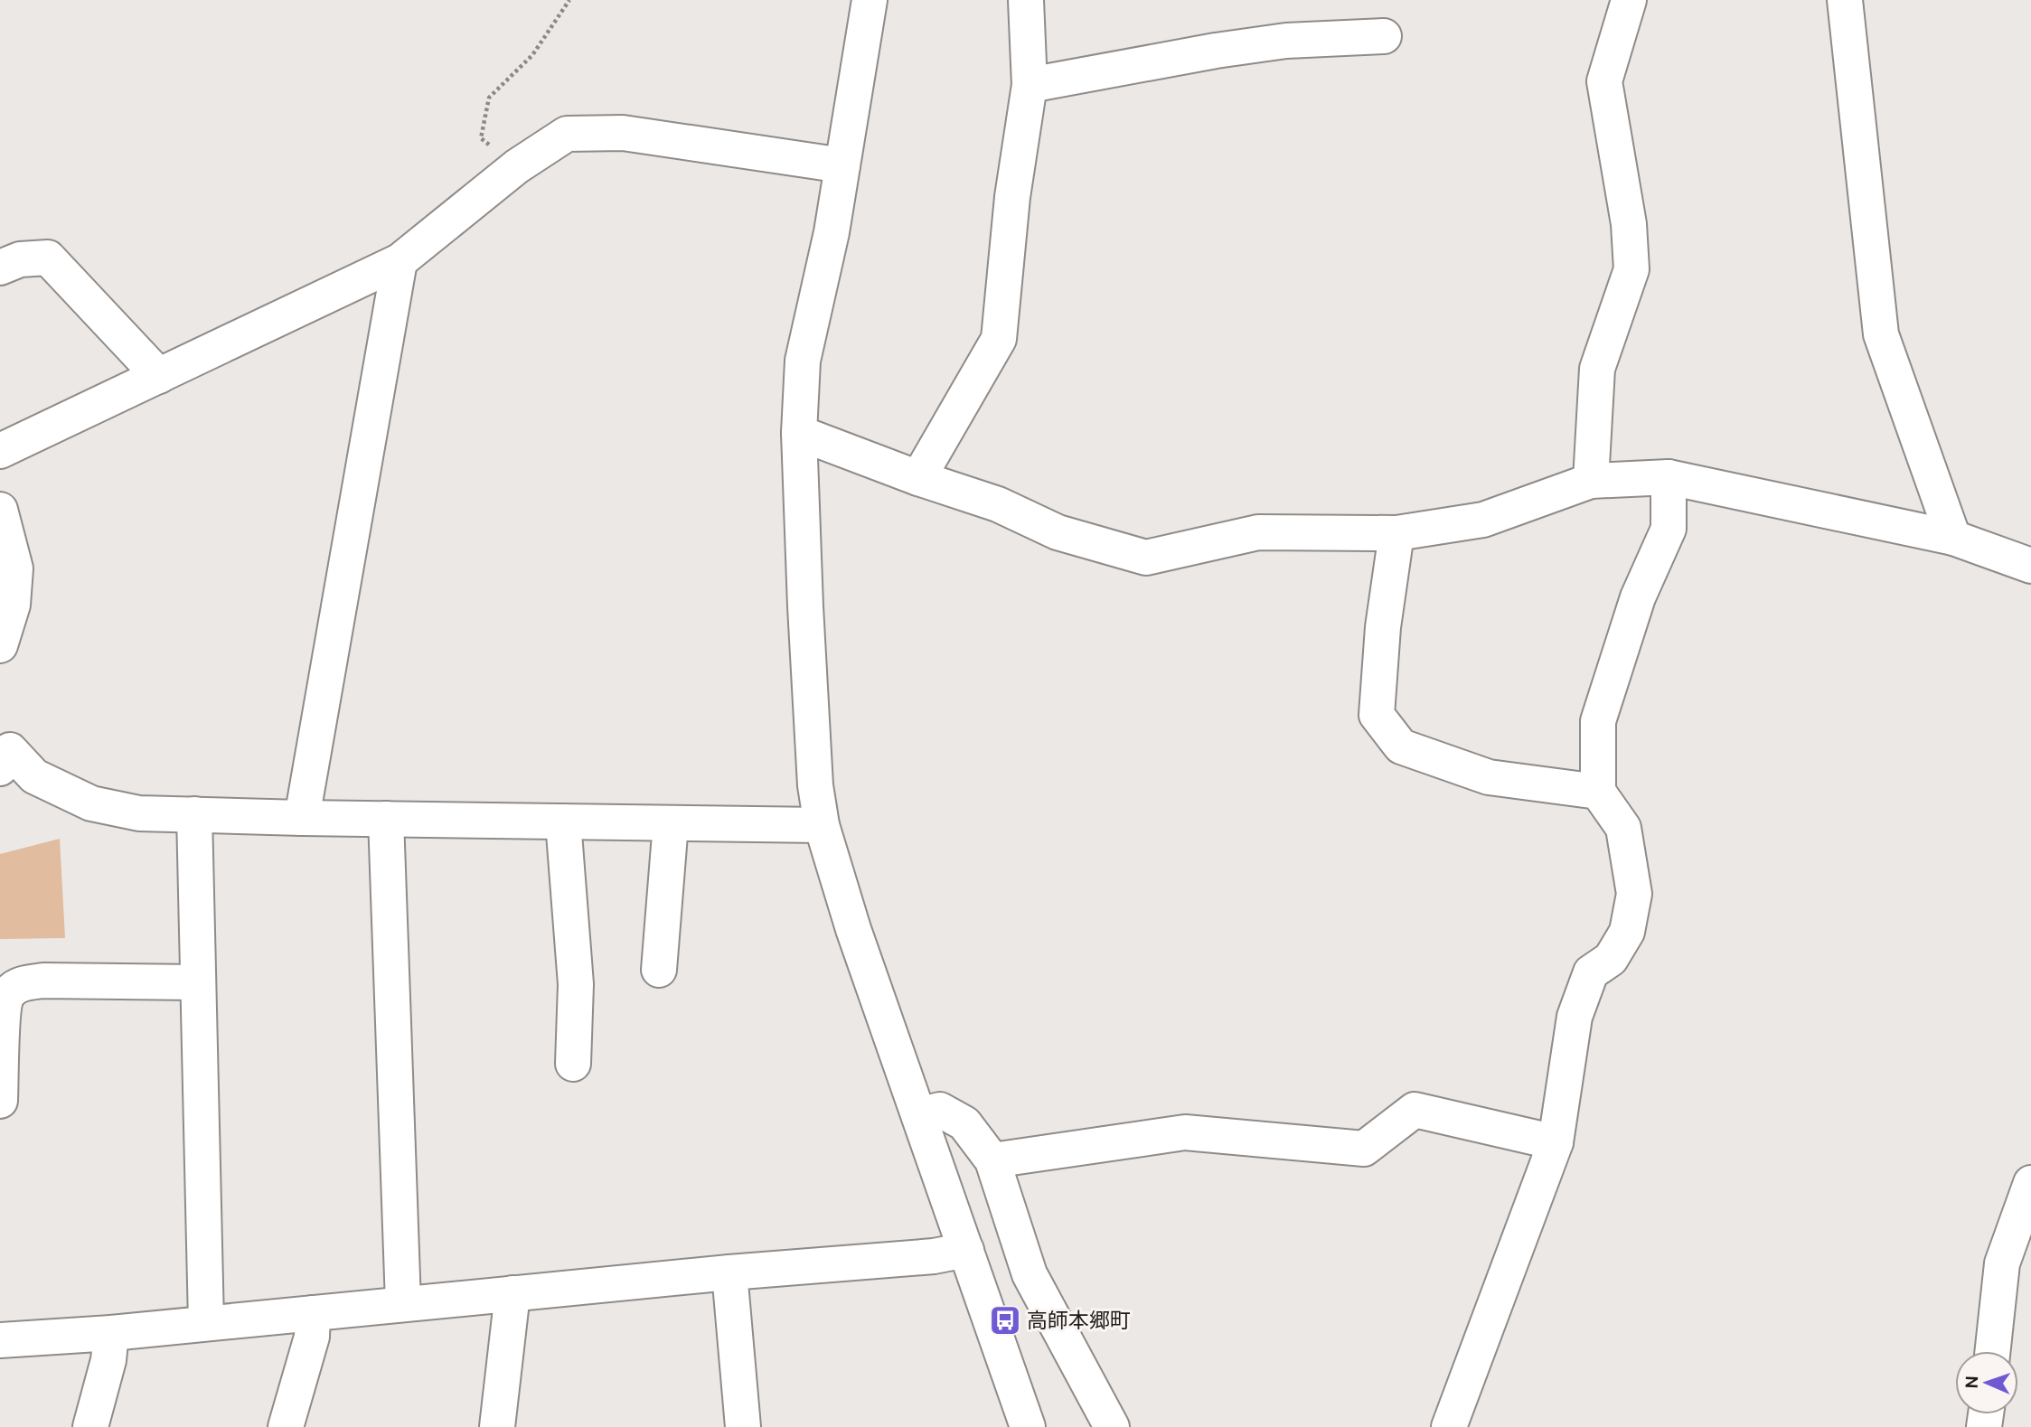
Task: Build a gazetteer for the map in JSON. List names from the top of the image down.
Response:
{
  "places": {
    "bus stop": ["高師本郷町"]
  },
  "north": "left"
}
